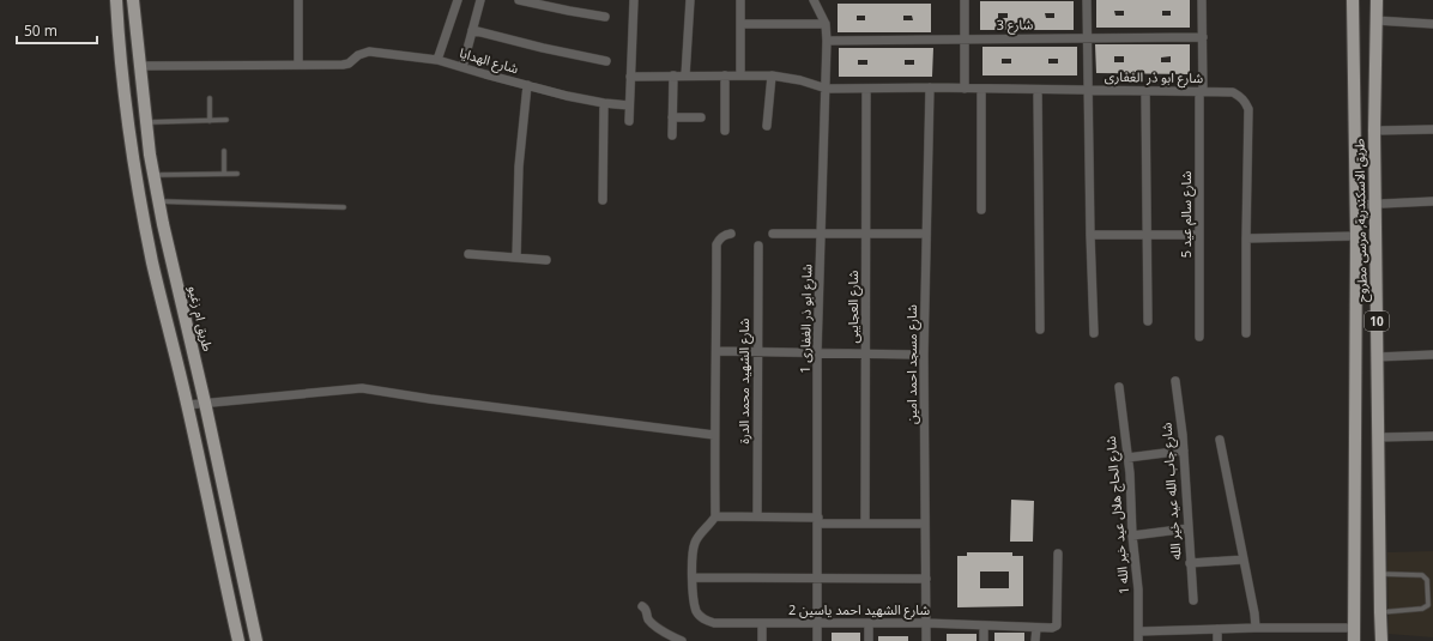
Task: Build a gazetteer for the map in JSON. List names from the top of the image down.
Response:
{
  "streets": {
    "main road": ["طريق الاسكندرية, مرسى مطروح", "طريق ام زغيو", "10"],
    "street": [
      "شارع 3",
      "شارع الهدايا",
      "شارع ابو ذر الغفارى",
      "شارع سالم عيد 5",
      "شارع العجايبى",
      "شارع ابو ذر الغفارى 1",
      "شارع مسجد احمد امين",
      "شارع الشهيد محمد الدرة",
      "شارع جاب الله عيد خير الله",
      "شارع الحاج هلال عيد خير الله 1",
      "شارع الشهيد احمد ياسين 2"
    ]
  },
  "crossings": [
    ["شارع 3", "شارع سالم عيد 5"],
    ["شارع 3", "شارع ابو ذر الغفارى 1"],
    ["شارع ابو ذر الغفارى", "شارع سالم عيد 5"],
    ["شارع ابو ذر الغفارى", "شارع العجايبى"],
    ["شارع ابو ذر الغفارى", "شارع ابو ذر الغفارى 1"],
    ["شارع ابو ذر الغفارى", "شارع مسجد احمد امين"],
    ["شارع ابو ذر الغفارى 1", "شارع الشهيد احمد ياسين 2"],
    ["شارع مسجد احمد امين", "شارع الشهيد احمد ياسين 2"]
  ],
  "scale_bar": "50 m"
}
